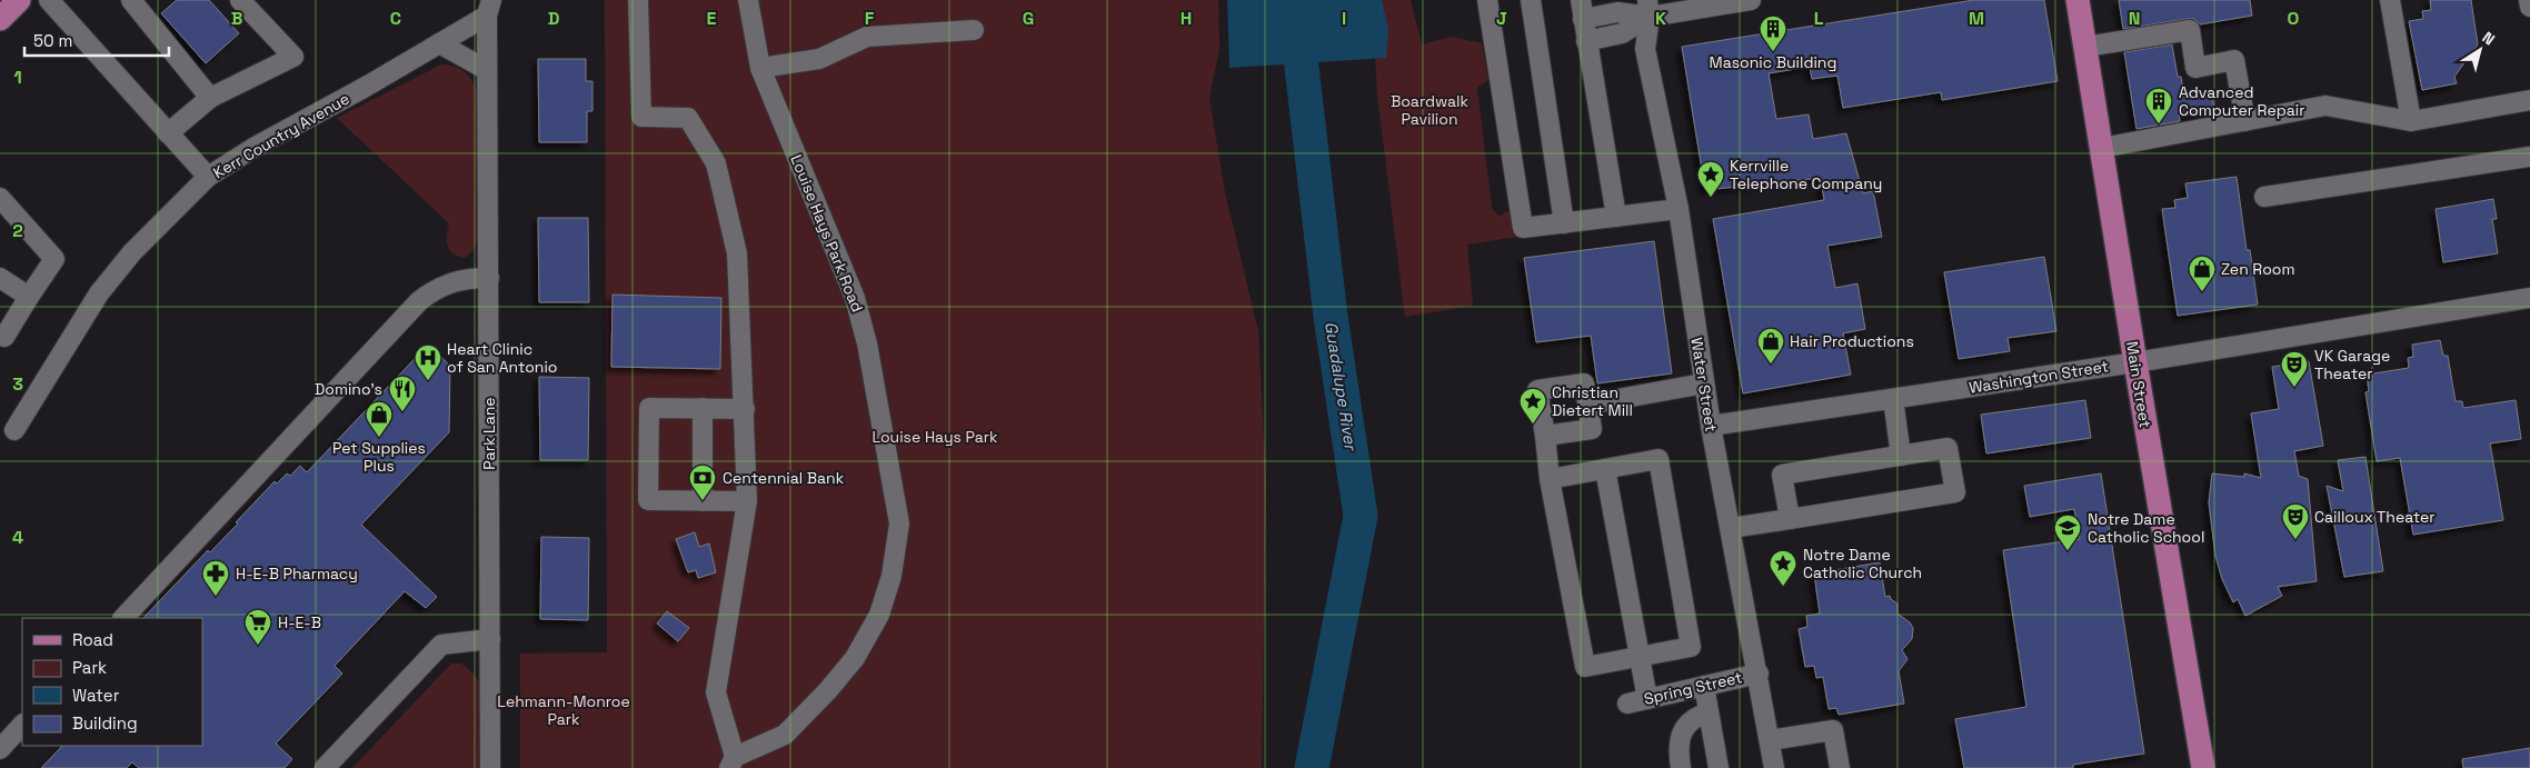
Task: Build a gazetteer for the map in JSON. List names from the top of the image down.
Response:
{
  "streets": {
    "main road": ["Main Street"],
    "street": [
      "Kerr Country Avenue",
      "Louise Hays Park Road",
      "Washington Street",
      "Water Street",
      "Park Lane",
      "Spring Street"
    ]
  },
  "crossings": [
    ["Kerr Country Avenue", "Park Lane"],
    ["Washington Street", "Water Street"],
    ["Washington Street", "Main Street"],
    ["Water Street", "Spring Street"]
  ],
  "water": ["Guadalupe River"],
  "parks": ["Boardwalk Pavilion", "Louise Hays Park", "Lehmann-Monroe Park"],
  "places": {
    "building": ["Masonic Building", "Advanced Computer Repair"],
    "place": ["Kerrville Telephone Company", "Christian Dietert Mill", "Notre Dame Catholic Church"],
    "shop": ["Zen Room", "Hair Productions", "Pet Supplies Plus"],
    "hospital": ["Heart Clinic of San Antonio"],
    "theatre": ["VK Garage Theater", "Cailloux Theater"],
    "restaurant": ["Domino's"],
    "bank": ["Centennial Bank"],
    "school or university": ["Notre Dame Catholic School"],
    "pharmacy": ["H-E-B Pharmacy"],
    "supermarket": ["H-E-B"]
  },
  "legend": [
    "Road",
    "Park",
    "Water",
    "Building"
  ],
  "scale_bar": "50 m",
  "north": "top right",
  "grid": {
    "columns": [
      "B",
      "C",
      "D",
      "E",
      "F",
      "G",
      "H",
      "I",
      "J",
      "K",
      "L",
      "M",
      "N",
      "O"
    ],
    "rows": [
      "1",
      "2",
      "3",
      "4"
    ]
  }
}
